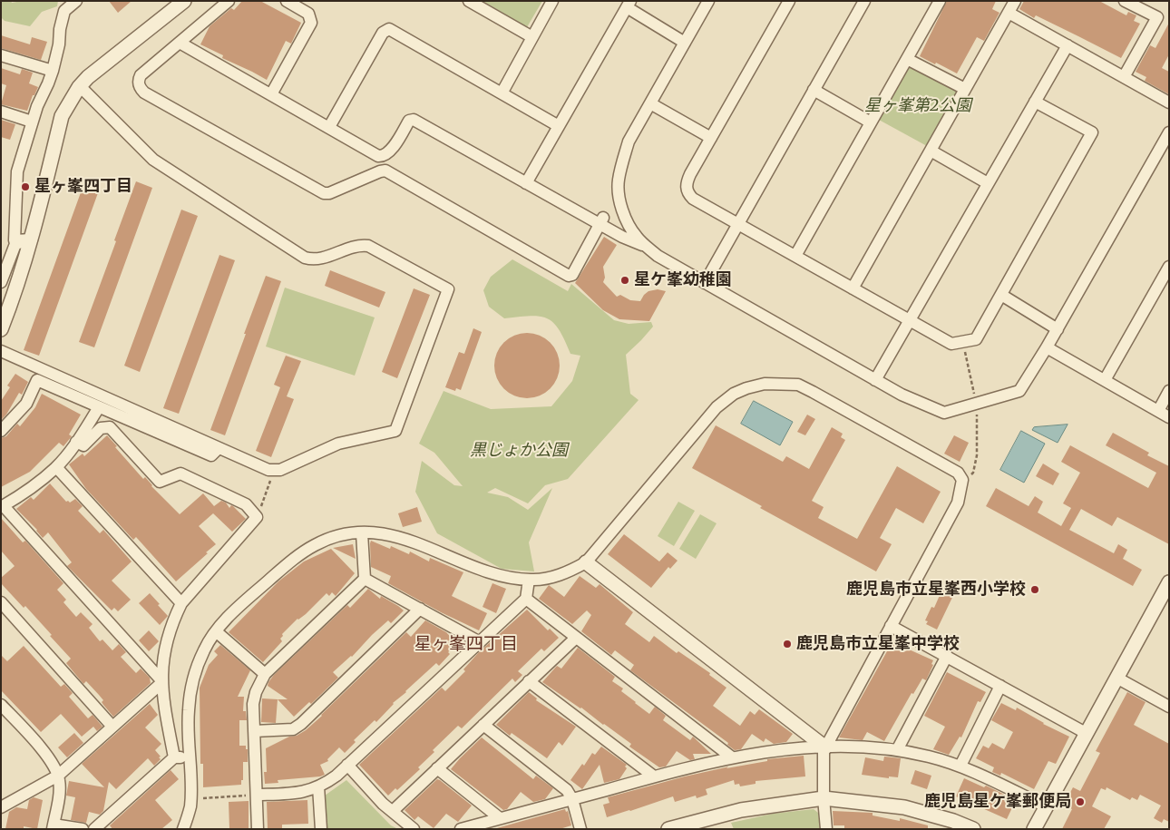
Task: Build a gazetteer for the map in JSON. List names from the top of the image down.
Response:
{
  "districts": ["星ヶ峯四丁目"],
  "parks": ["星ヶ峯第2公園", "黒じょか公園"],
  "places": [
    "星ヶ峯四丁目",
    "星ケ峯幼稚園",
    "鹿児島市立星峯西小学校",
    "鹿児島市立星峯中学校",
    "鹿児島星ケ峯郵便局"
  ]
}
